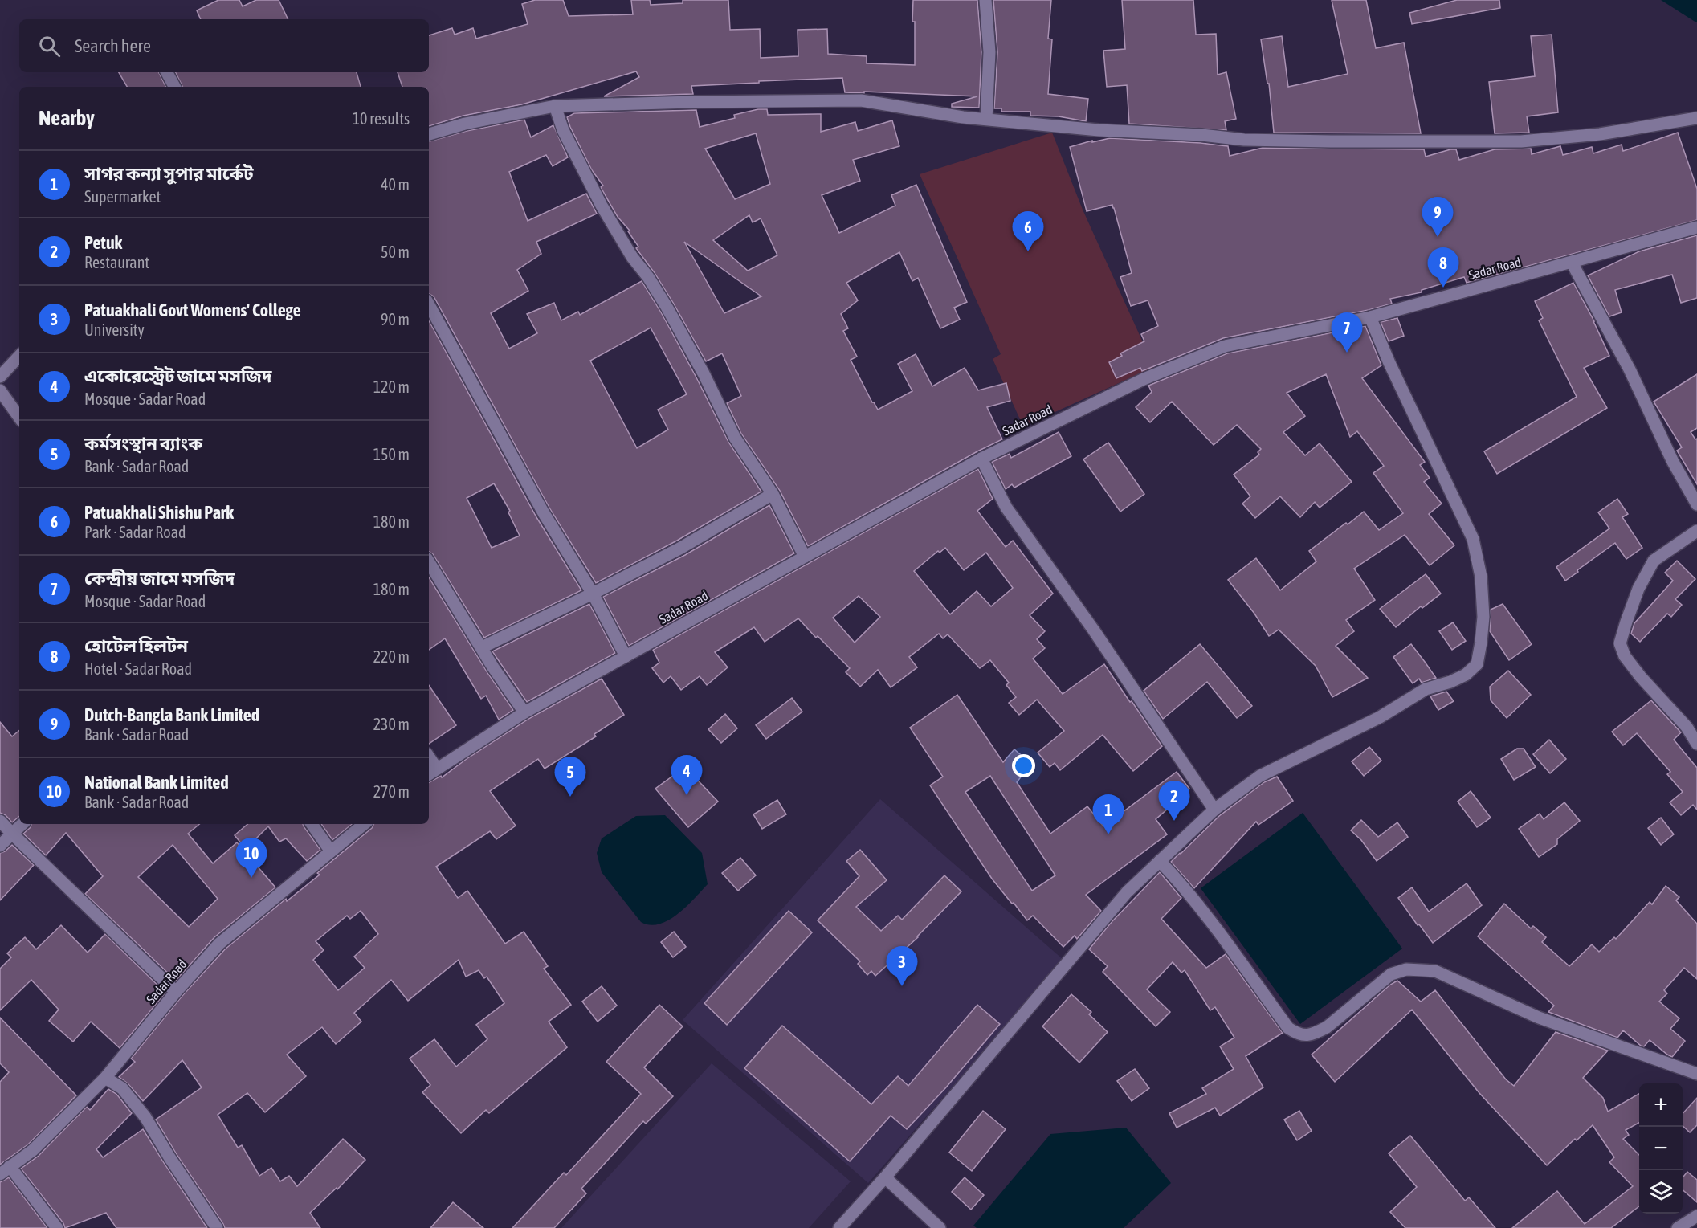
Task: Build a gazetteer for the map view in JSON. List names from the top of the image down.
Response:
{
  "streets": {
    "street": ["Sadar Road"]
  },
  "page": {
    "search": "Search here",
    "heading": ["Nearby", "10 results"],
    "list": [
      {
        "mark": "1",
        "name": "সাগর কন্যা সুপার মার্কেট",
        "note": "Supermarket",
        "value": "40 m"
      },
      {
        "mark": "2",
        "name": "Petuk",
        "note": "Restaurant",
        "value": "50 m"
      },
      {
        "mark": "3",
        "name": "Patuakhali Govt Womens' College",
        "note": "University",
        "value": "90 m"
      },
      {
        "mark": "4",
        "name": "একোরেস্ট্রেট জামে মসজিদ",
        "note": "Mosque · Sadar Road",
        "value": "120 m"
      },
      {
        "mark": "5",
        "name": "কর্মসংস্থান ব্যাংক",
        "note": "Bank · Sadar Road",
        "value": "150 m"
      },
      {
        "mark": "6",
        "name": "Patuakhali Shishu Park",
        "note": "Park · Sadar Road",
        "value": "180 m"
      },
      {
        "mark": "7",
        "name": "কেন্দ্রীয় জামে মসজিদ",
        "note": "Mosque · Sadar Road",
        "value": "180 m"
      },
      {
        "mark": "8",
        "name": "হোটেল হিলটন",
        "note": "Hotel · Sadar Road",
        "value": "220 m"
      },
      {
        "mark": "9",
        "name": "Dutch-Bangla Bank Limited",
        "note": "Bank · Sadar Road",
        "value": "230 m"
      },
      {
        "mark": "10",
        "name": "National Bank Limited",
        "note": "Bank · Sadar Road",
        "value": "270 m"
      }
    ],
    "pins": [
      "9",
      "6",
      "8",
      "7",
      "4",
      "5",
      "2",
      "1",
      "10",
      "3"
    ],
    "map_buttons": ["+", "−"]
  }
}
